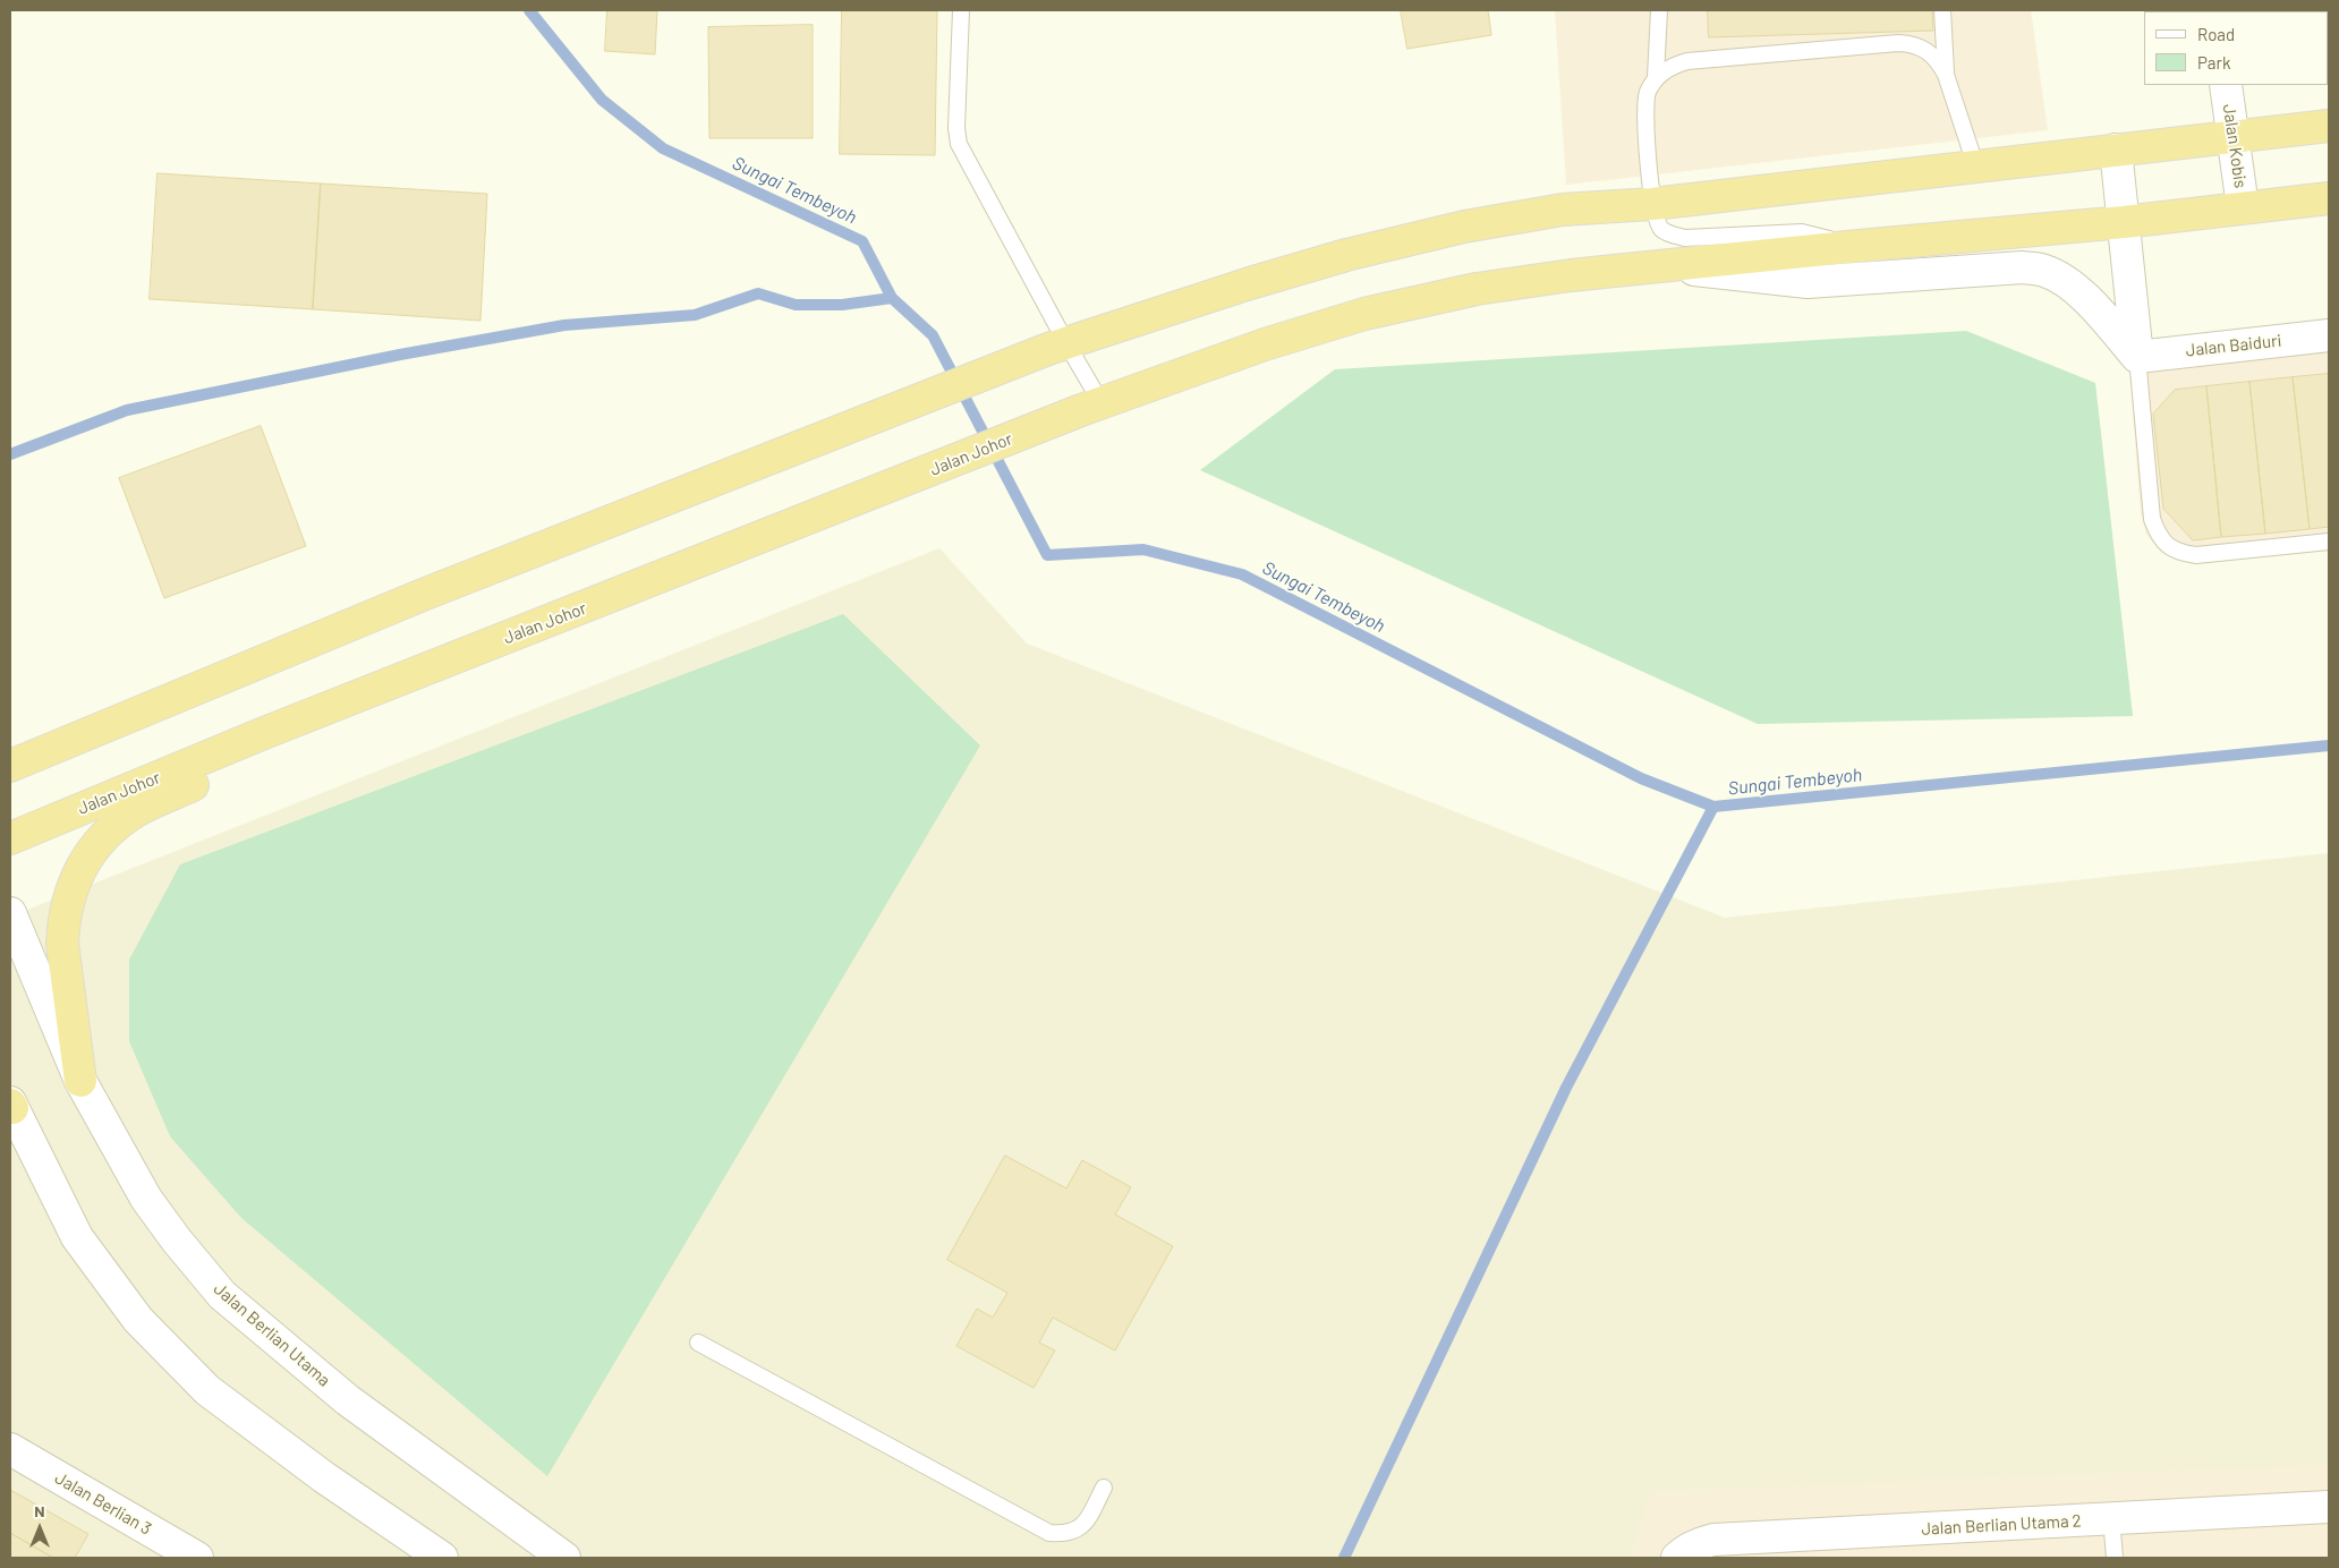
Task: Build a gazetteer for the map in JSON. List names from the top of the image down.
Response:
{
  "streets": {
    "highway": ["Jalan Johor"],
    "street": [
      "Jalan Kobis",
      "Jalan Baiduri",
      "Jalan Berlian Utama",
      "Jalan Berlian 3",
      "Jalan Berlian Utama 2"
    ]
  },
  "crossings": [
    ["Jalan Kobis", "Jalan Johor"]
  ],
  "water": ["Sungai Tembeyoh"],
  "legend": ["Road", "Park"],
  "north": "top"
}
